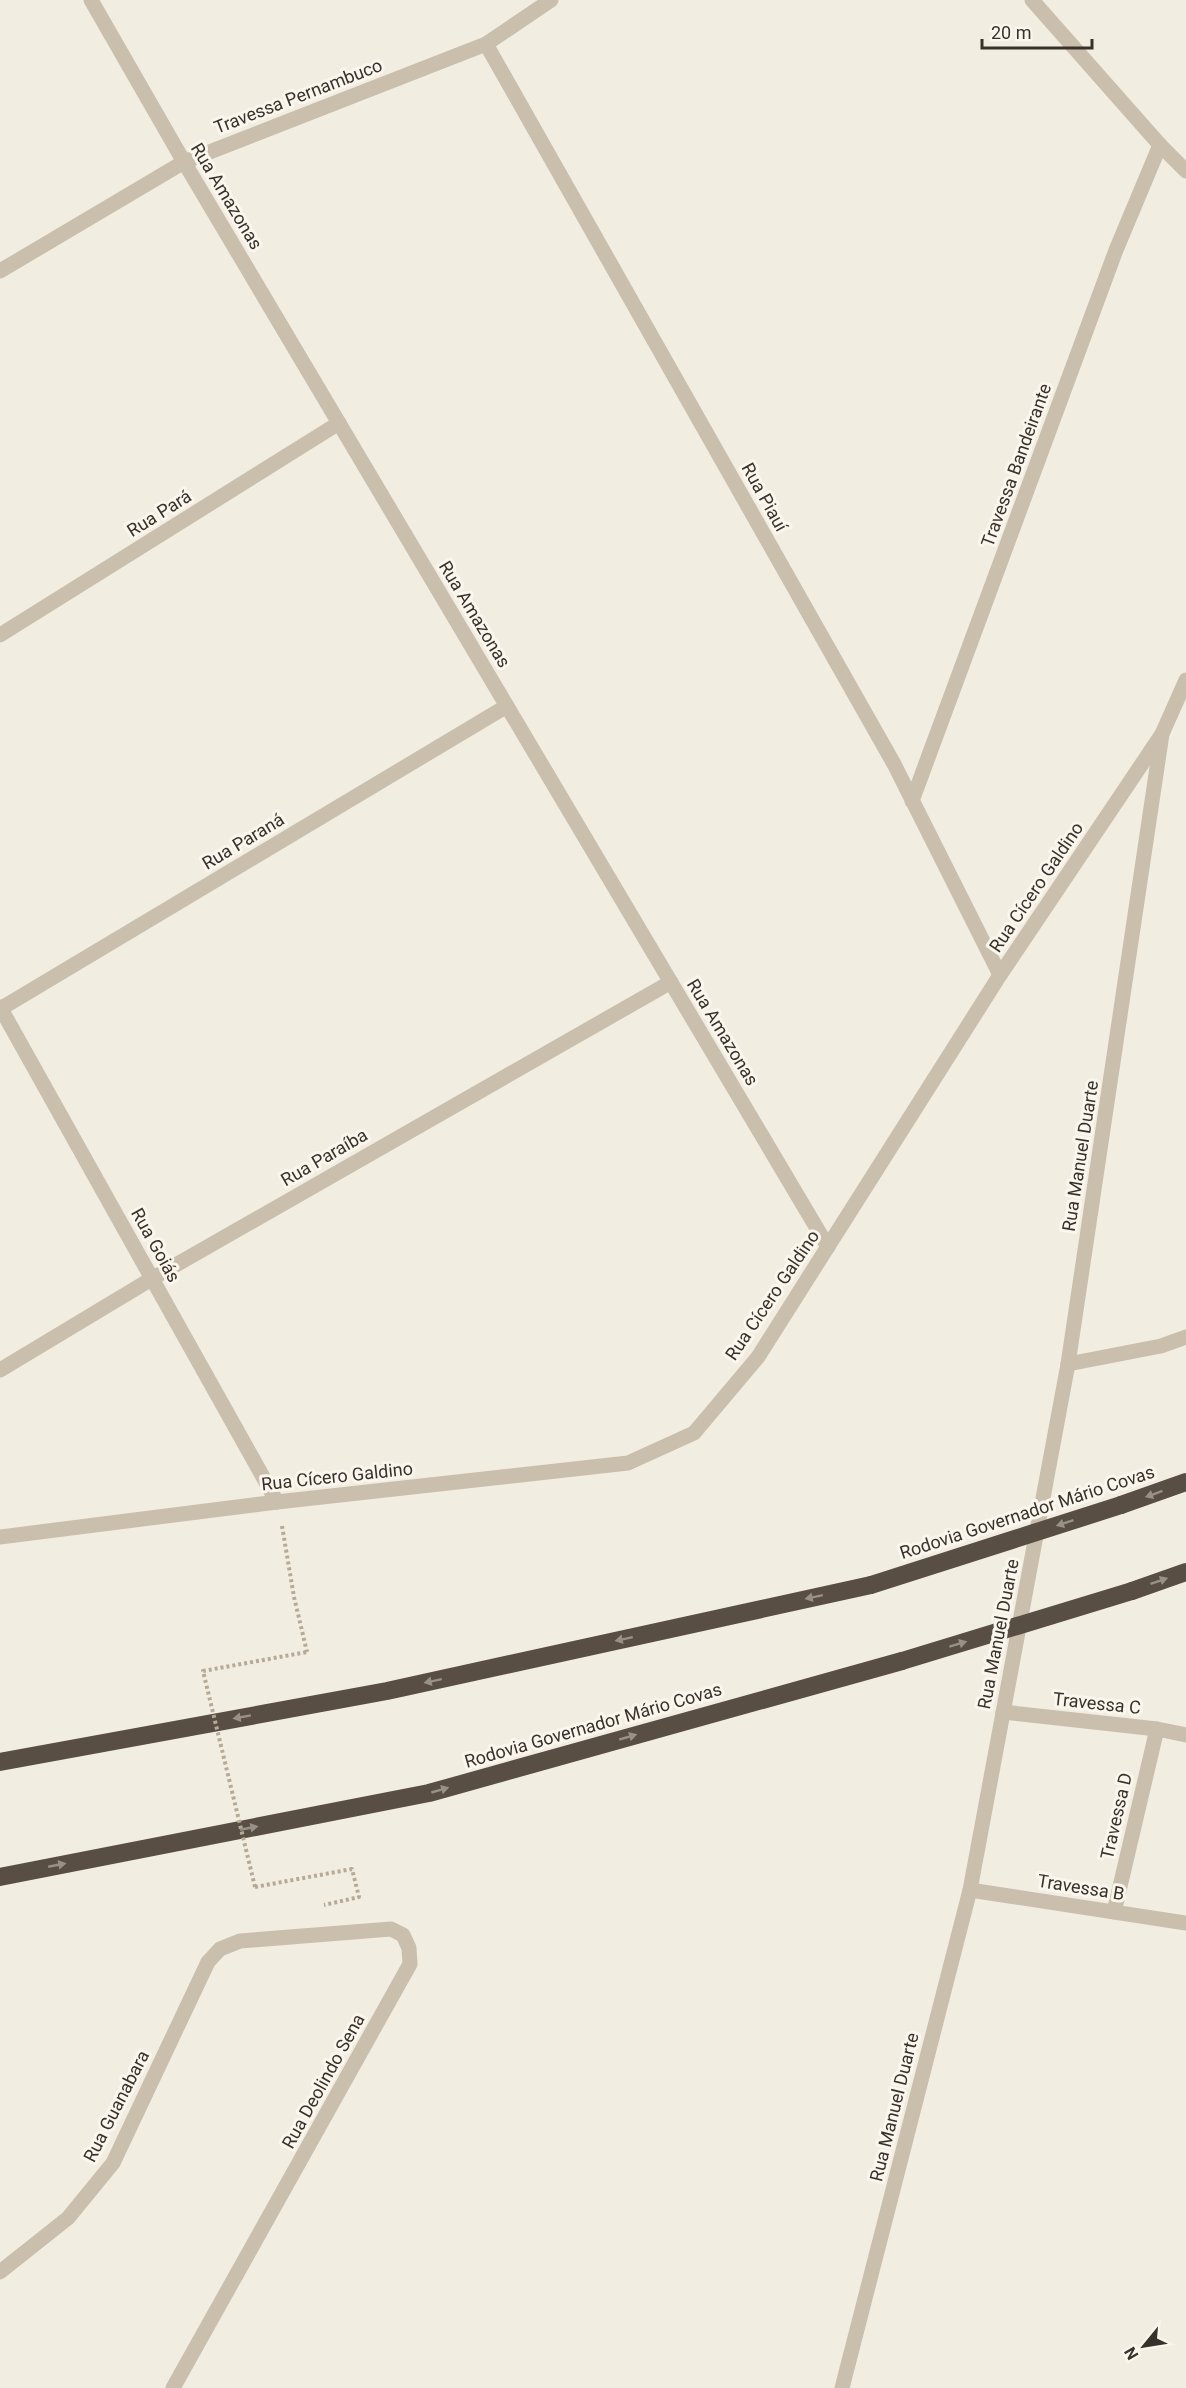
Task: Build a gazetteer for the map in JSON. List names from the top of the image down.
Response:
{
  "streets": {
    "highway": ["Rodovia Governador Mário Covas"],
    "street": [
      "Travessa Pernambuco",
      "Rua Amazonas",
      "Travessa Bandeirante",
      "Rua Piauí",
      "Rua Pará",
      "Rua Paraná",
      "Rua Cícero Galdino",
      "Rua Manuel Duarte",
      "Rua Paraíba",
      "Rua Goiás",
      "Travessa C",
      "Travessa D",
      "Travessa B",
      "Rua Deolindo Sena",
      "Rua Guanabara"
    ]
  },
  "crossings": [
    ["Travessa Pernambuco", "Rua Amazonas"],
    ["Travessa Pernambuco", "Rua Piauí"],
    ["Rua Amazonas", "Rua Pará"],
    ["Rua Amazonas", "Rua Paraná"],
    ["Rua Amazonas", "Rua Cícero Galdino"],
    ["Rua Amazonas", "Rua Paraíba"],
    ["Travessa Bandeirante", "Rua Piauí"],
    ["Rua Piauí", "Rua Cícero Galdino"],
    ["Rua Paraná", "Rua Goiás"],
    ["Rua Cícero Galdino", "Rua Manuel Duarte"],
    ["Rua Cícero Galdino", "Rua Goiás"],
    ["Rua Manuel Duarte", "Travessa C"],
    ["Rua Manuel Duarte", "Travessa B"],
    ["Rua Paraíba", "Rua Goiás"],
    ["Travessa C", "Travessa D"],
    ["Travessa D", "Travessa B"],
    ["Rua Deolindo Sena", "Rua Guanabara"]
  ],
  "scale_bar": "20 m",
  "north": "bottom left"
}
